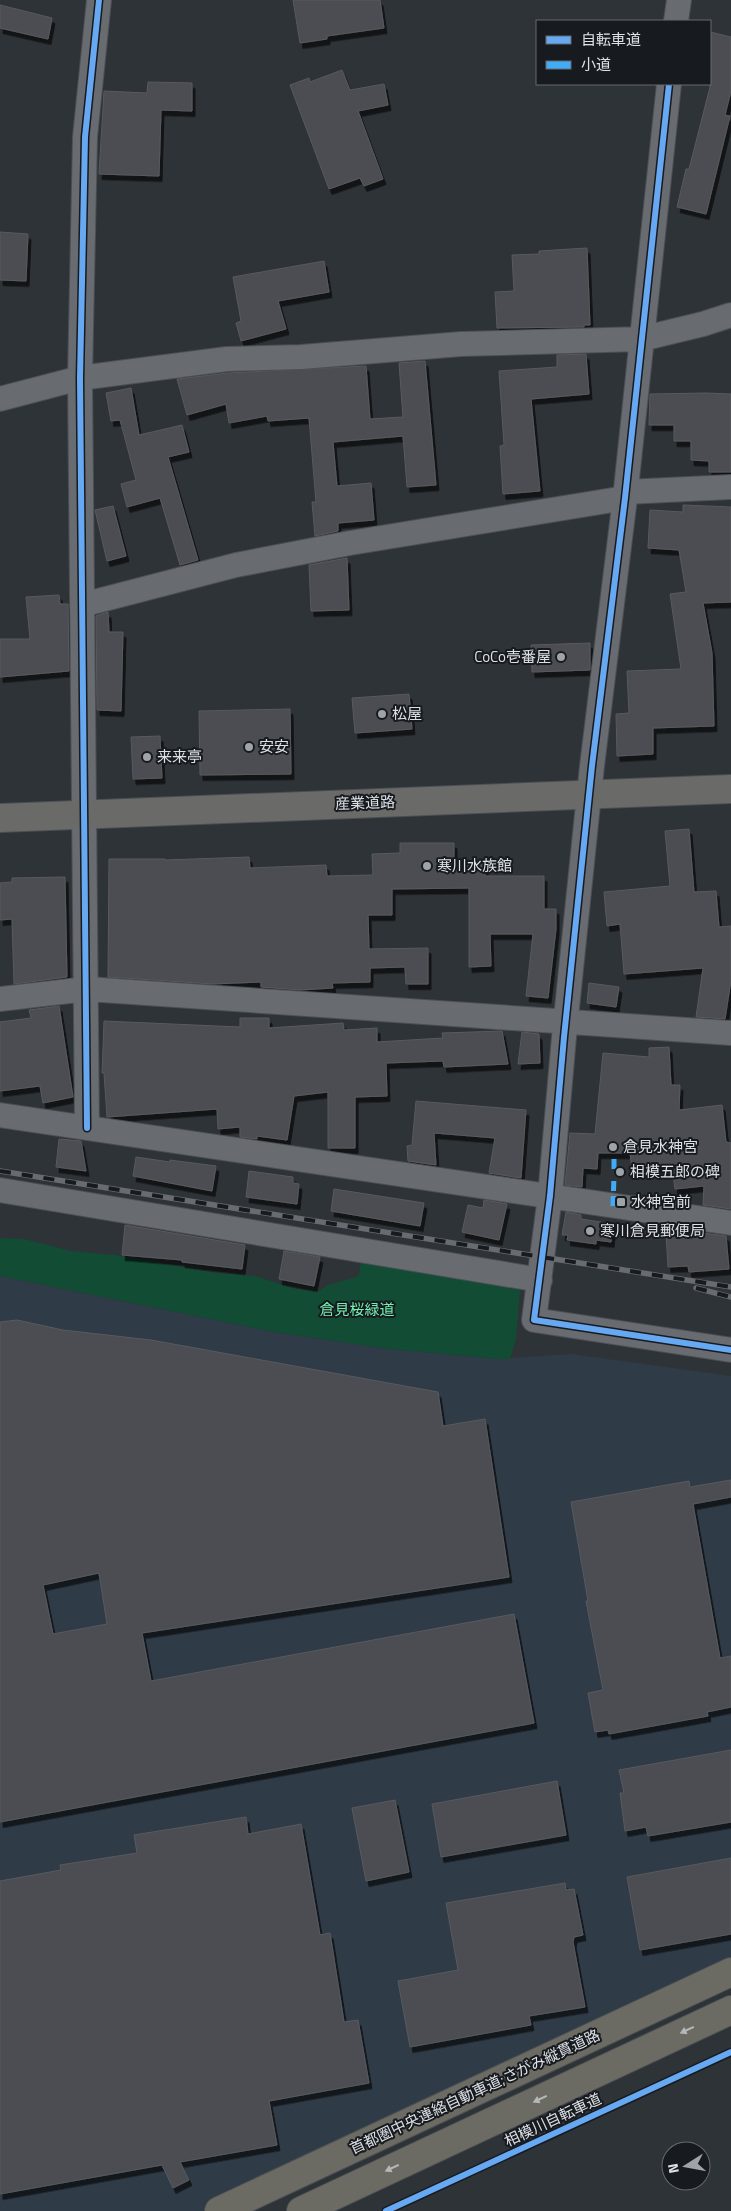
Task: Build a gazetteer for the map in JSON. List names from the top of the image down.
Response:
{
  "streets": {
    "highway": ["首都圏中央連絡自動車道;さがみ縦貫道路"],
    "main road": ["産業道路"],
    "cycle path": ["相模川自転車道"]
  },
  "parks": ["倉見桜緑道"],
  "places": {
    "other": [
      "CoCo壱番屋",
      "松屋",
      "安安",
      "来来亭",
      "寒川水族館",
      "倉見水神宮",
      "相模五郎の碑",
      "寒川倉見郵便局"
    ],
    "transit": ["水神宮前"]
  },
  "legend": ["自転車道", "小道"],
  "north": "left"
}
